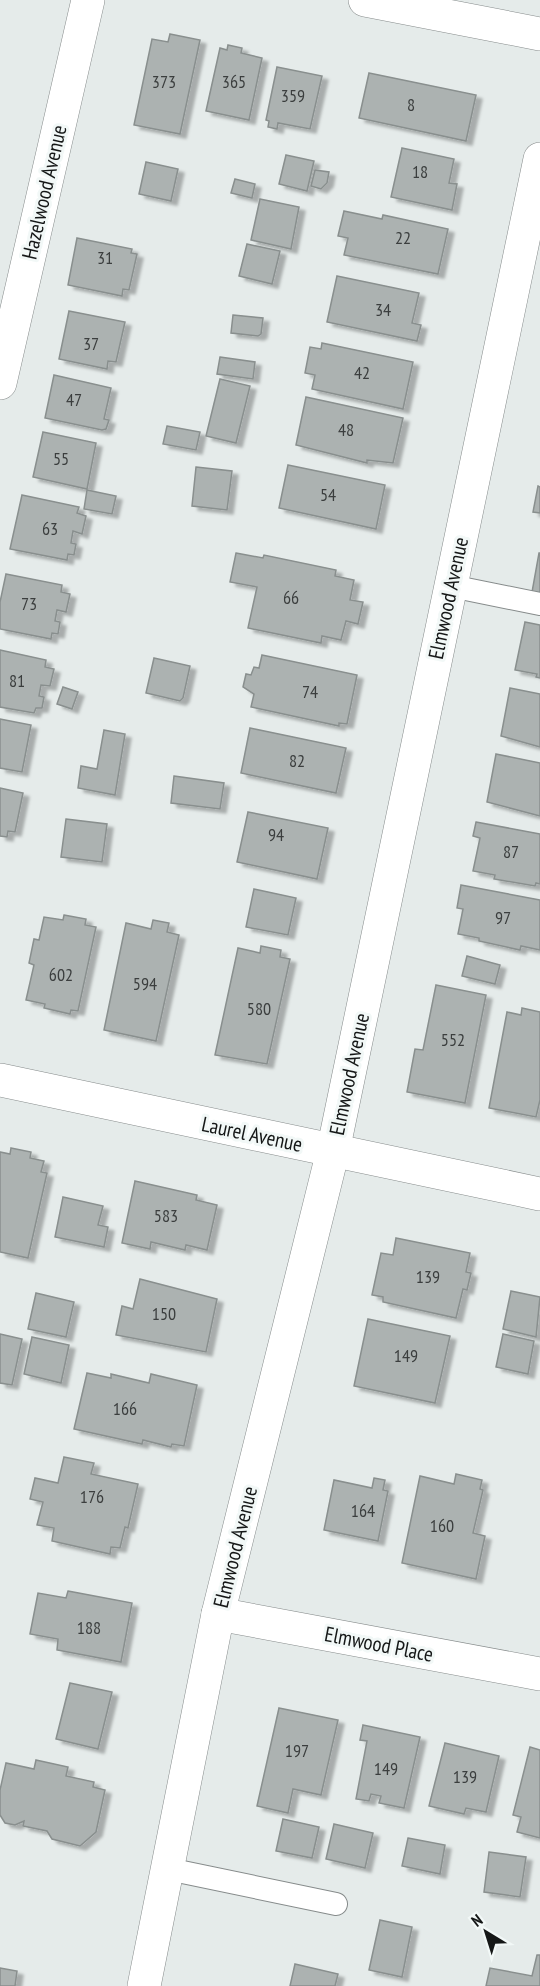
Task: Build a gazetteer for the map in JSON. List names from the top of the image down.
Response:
{
  "streets": {
    "street": [
      "Hazelwood Avenue",
      "Elmwood Avenue",
      "Laurel Avenue",
      "Elmwood Place"
    ]
  },
  "crossings": [
    ["Elmwood Avenue", "Laurel Avenue"],
    ["Elmwood Avenue", "Elmwood Place"]
  ],
  "house_numbers": [
    "373",
    "365",
    "359",
    "8",
    "18",
    "22",
    "31",
    "34",
    "37",
    "42",
    "47",
    "48",
    "55",
    "54",
    "63",
    "66",
    "73",
    "81",
    "74",
    "82",
    "94",
    "87",
    "97",
    "602",
    "594",
    "580",
    "552",
    "583",
    "139",
    "150",
    "149",
    "166",
    "176",
    "164",
    "160",
    "188",
    "197",
    "149",
    "139"
  ],
  "north": "top left"
}
